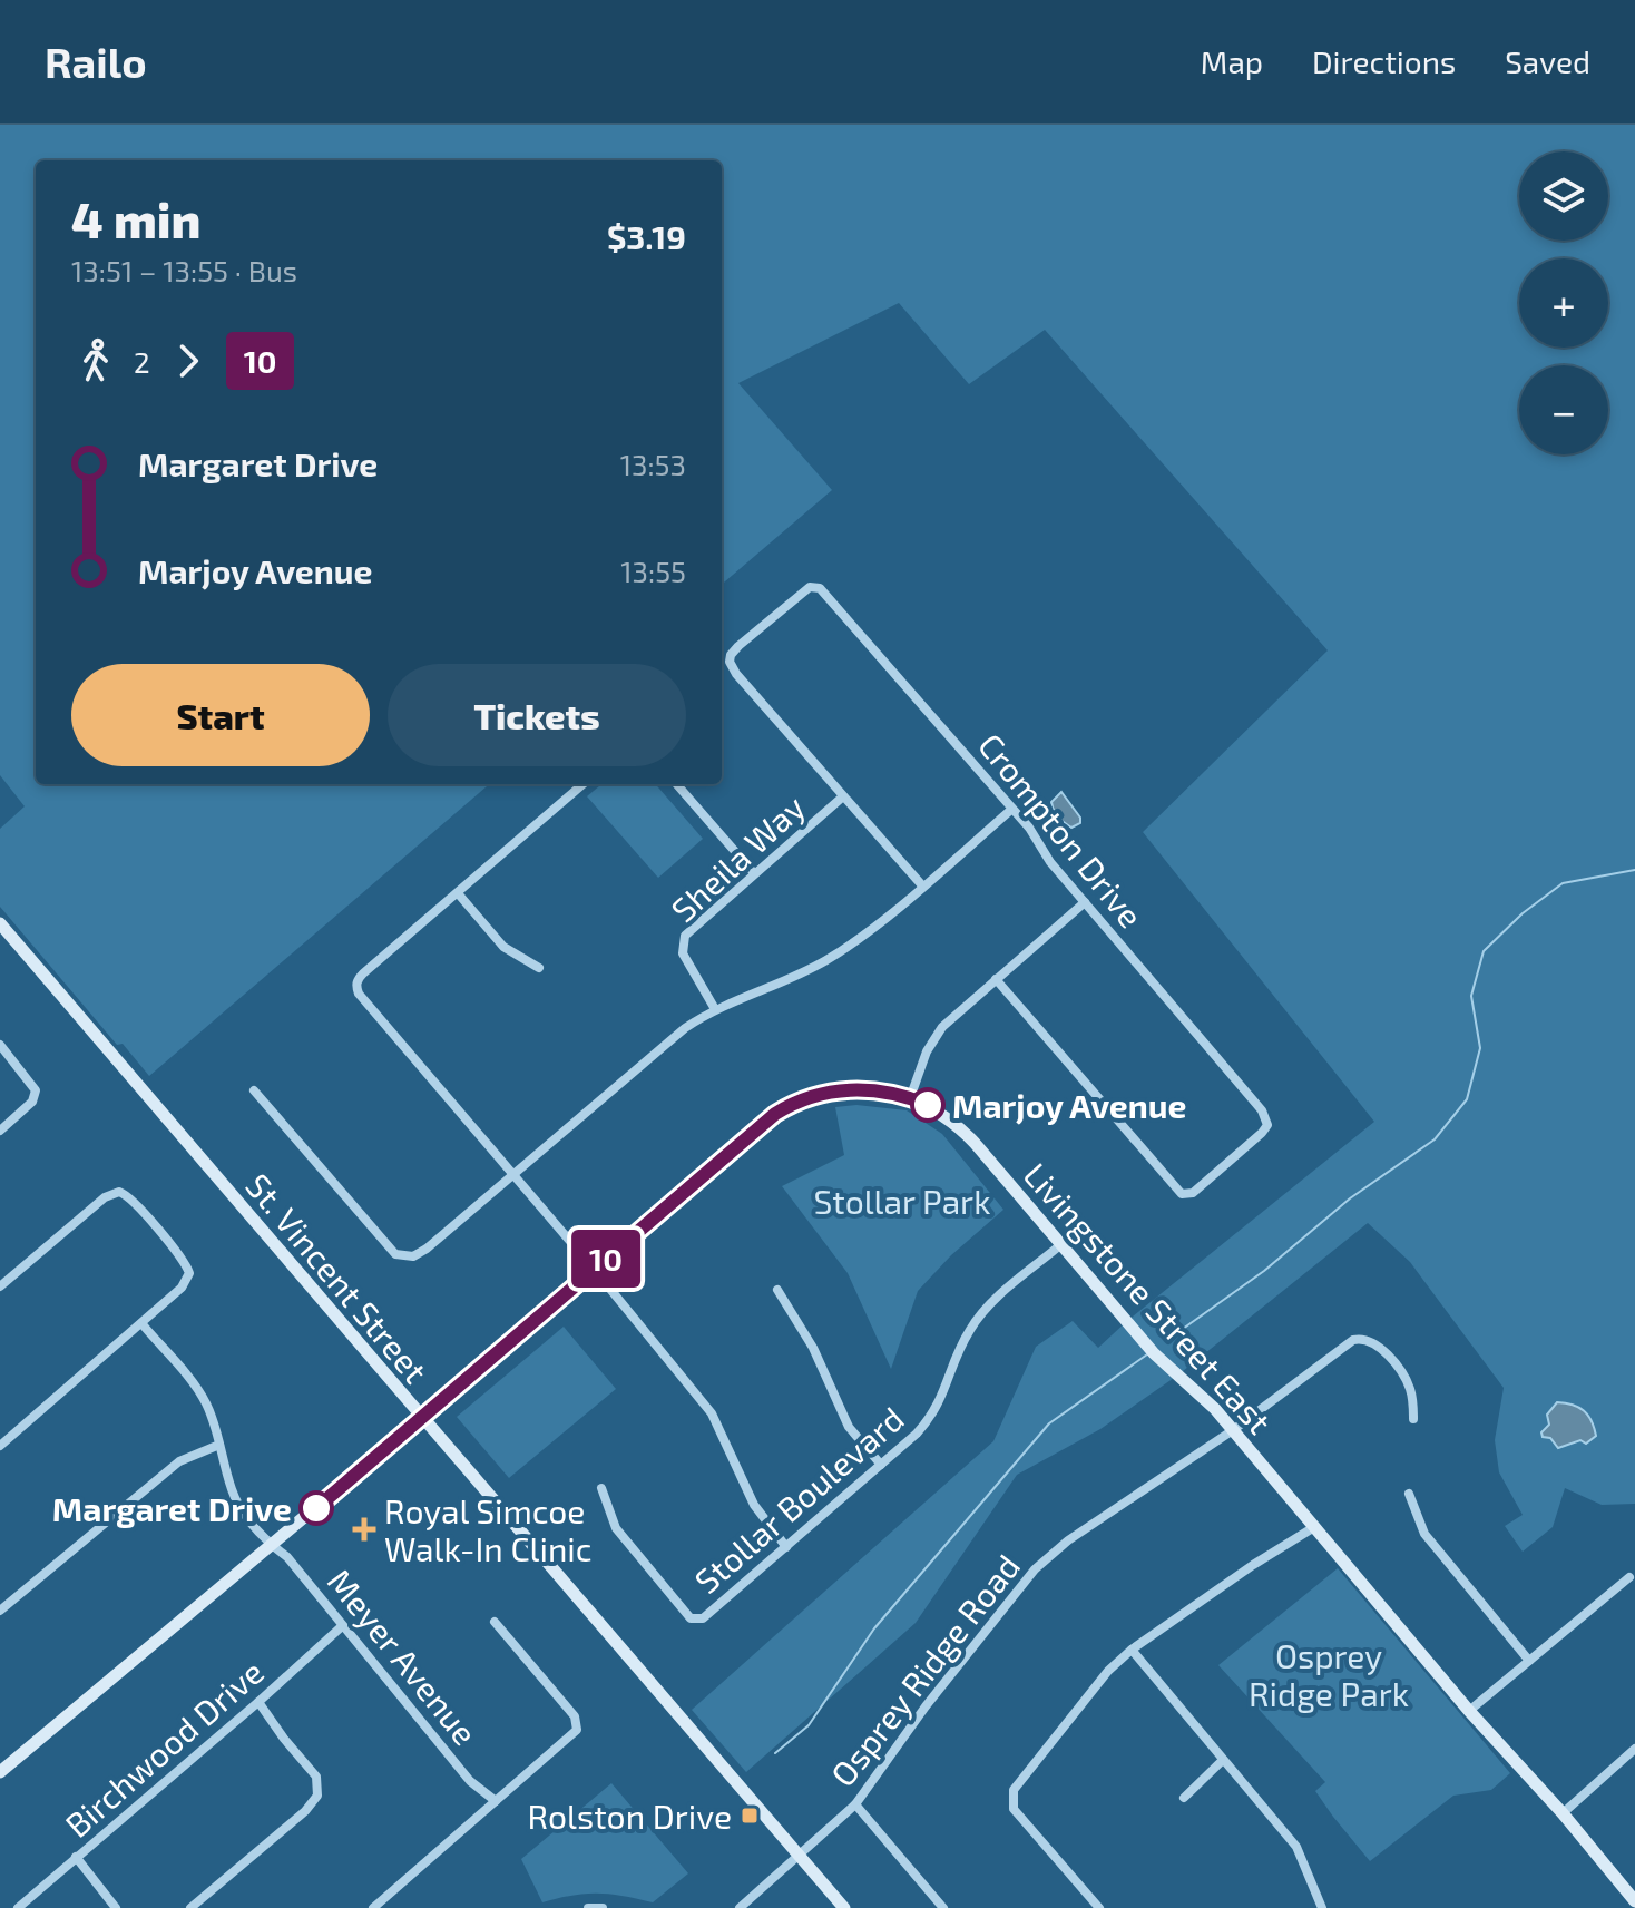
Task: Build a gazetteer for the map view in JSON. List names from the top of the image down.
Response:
{
  "streets": {
    "street": [
      "Crompton Drive",
      "Sheila Way",
      "St. Vincent Street",
      "Livingstone Street East",
      "Stollar Boulevard",
      "Meyer Avenue",
      "Osprey Ridge Road",
      "Birchwood Drive"
    ]
  },
  "crossings": [
    ["Crompton Drive", "Sheila Way"],
    ["St. Vincent Street", "Livingstone Street East"],
    ["St. Vincent Street", "Osprey Ridge Road"],
    ["Livingstone Street East", "Stollar Boulevard"],
    ["Livingstone Street East", "Meyer Avenue"],
    ["Livingstone Street East", "Osprey Ridge Road"],
    ["Meyer Avenue", "Birchwood Drive"]
  ],
  "parks": ["Stollar Park", "Osprey Ridge Park"],
  "places": {
    "other": ["Marjoy Avenue", "Margaret Drive"],
    "health": ["Royal Simcoe Walk-In Clinic"],
    "transit": ["Rolston Drive"]
  },
  "lines": ["bus line 10"],
  "page": {
    "header": "Railo",
    "nav": ["Map", "Directions", "Saved"],
    "on_map": "10",
    "map_buttons": ["+", "−"],
    "heading": ["4 min", "13:51 – 13:55 · Bus", "$3.19"],
    "legs": ["2", "10"],
    "list": [
      {
        "name": "Margaret Drive",
        "value": "13:53"
      },
      {
        "name": "Marjoy Avenue",
        "value": "13:55"
      }
    ],
    "buttons": ["Start", "Tickets"]
  }
}
